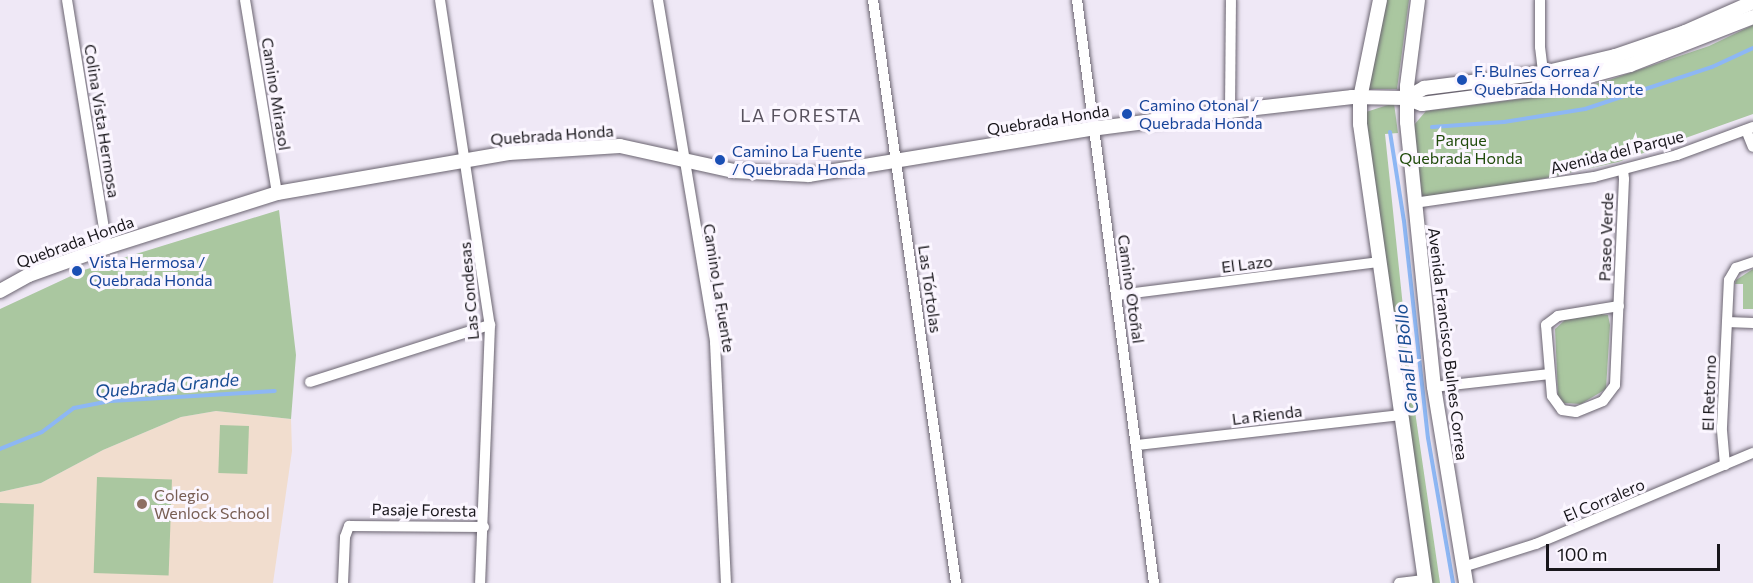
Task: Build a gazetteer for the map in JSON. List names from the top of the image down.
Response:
{
  "streets": {
    "street": [
      "Camino Mirasol",
      "Quebrada Honda",
      "Colina Vista Hermosa",
      "Avenida del Parque",
      "Paseo Verde",
      "El Lazo",
      "Camino La Fuente",
      "Las Tórtolas",
      "Camino Otoñal",
      "Las Condesas",
      "Avenida Francisco Bulnes Correa",
      "El Retorno",
      "La Rienda",
      "El Corralero",
      "Pasaje Foresta"
    ]
  },
  "crossings": [
    ["Camino Mirasol", "Quebrada Honda"],
    ["Quebrada Honda", "Colina Vista Hermosa"],
    ["Quebrada Honda", "Camino La Fuente"],
    ["Quebrada Honda", "Las Tórtolas"],
    ["Quebrada Honda", "Camino Otoñal"],
    ["Quebrada Honda", "Las Condesas"],
    ["Quebrada Honda", "Avenida Francisco Bulnes Correa"],
    ["Avenida del Parque", "Paseo Verde"],
    ["Avenida del Parque", "Avenida Francisco Bulnes Correa"],
    ["El Lazo", "Camino Otoñal"],
    ["Camino Otoñal", "La Rienda"],
    ["Las Condesas", "Pasaje Foresta"],
    ["Avenida Francisco Bulnes Correa", "El Corralero"],
    ["El Retorno", "El Corralero"]
  ],
  "districts": ["LA FORESTA"],
  "water": ["Canal El Bollo", "Quebrada Grande"],
  "parks": ["Parque Quebrada Honda"],
  "places": [
    "F. Bulnes Correa / Quebrada Honda Norte",
    "Camino Otonal / Quebrada Honda",
    "Camino La Fuente / Quebrada Honda",
    "Vista Hermosa / Quebrada Honda",
    "Colegio Wenlock School"
  ],
  "scale_bar": "100 m"
}
